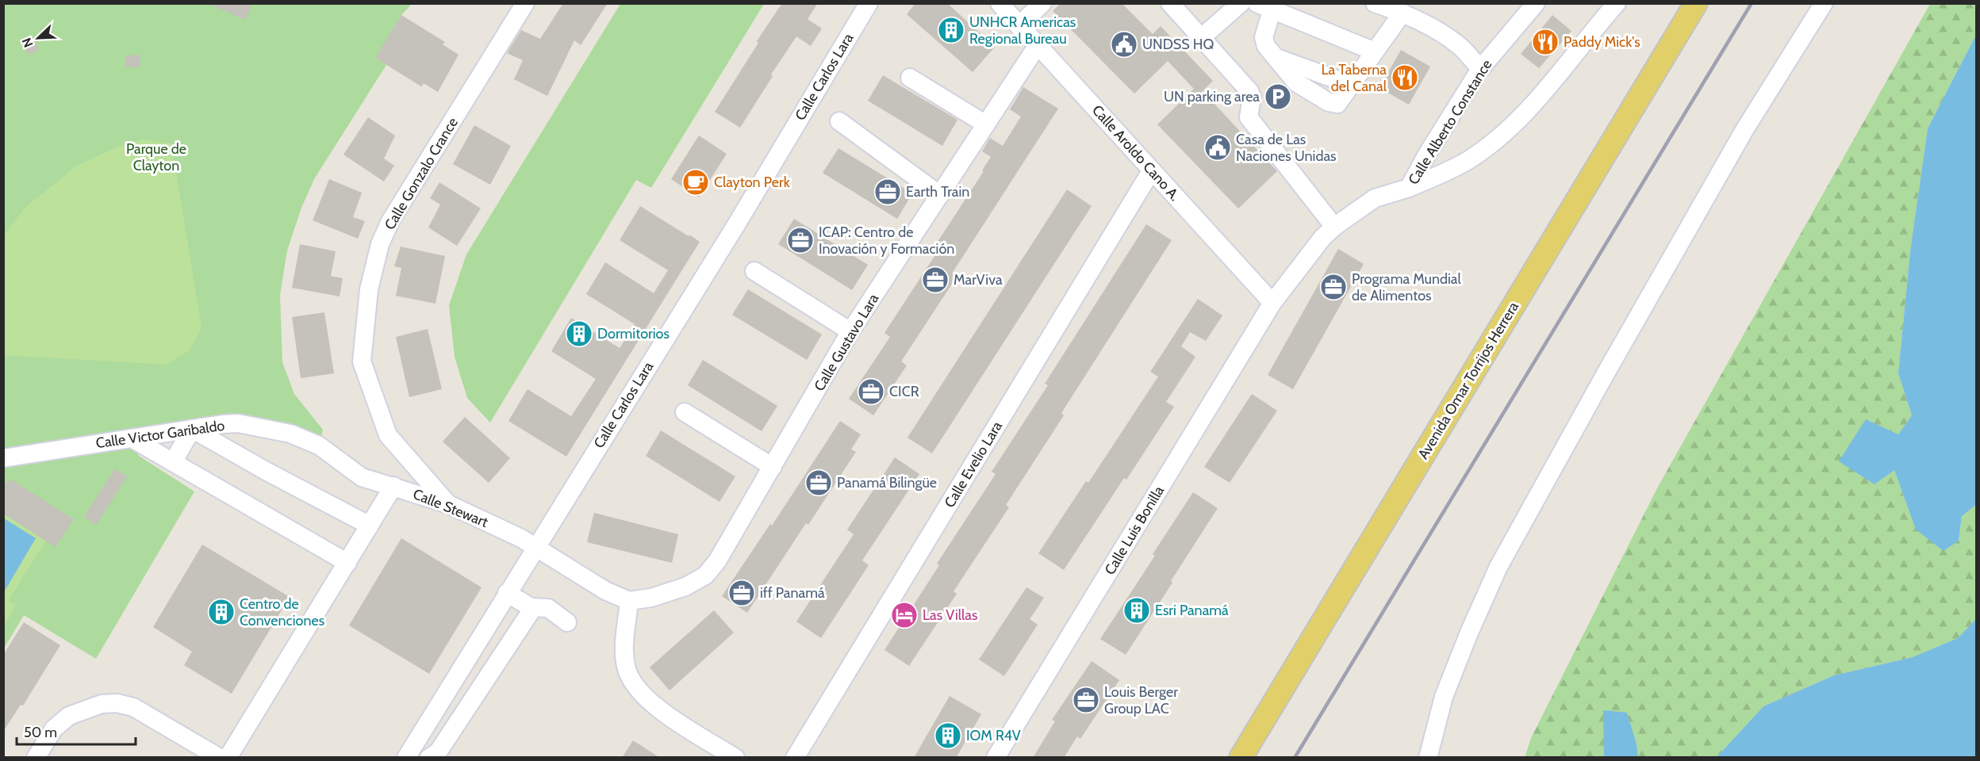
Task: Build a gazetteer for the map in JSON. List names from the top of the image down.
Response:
{
  "streets": {
    "main road": ["Avenida Omar Torrijos Herrera"],
    "street": [
      "Calle Carlos Lara",
      "Calle Alberto Constance",
      "Calle Aroldo Cano A.",
      "Calle Gonzalo Crance",
      "Calle Gustavo Lara",
      "Calle Victor Garibaldo",
      "Calle Evelio Lara",
      "Calle Stewart",
      "Calle Luis Bonilla"
    ]
  },
  "crossings": [
    ["Calle Carlos Lara", "Calle Stewart"],
    ["Calle Alberto Constance", "Calle Aroldo Cano A."],
    ["Calle Alberto Constance", "Calle Luis Bonilla"],
    ["Calle Aroldo Cano A.", "Calle Gustavo Lara"],
    ["Calle Aroldo Cano A.", "Calle Evelio Lara"],
    ["Calle Aroldo Cano A.", "Calle Luis Bonilla"],
    ["Calle Gonzalo Crance", "Calle Stewart"],
    ["Calle Gustavo Lara", "Calle Stewart"],
    ["Calle Victor Garibaldo", "Calle Stewart"]
  ],
  "parks": ["Parque de Clayton"],
  "places": {
    "building": [
      "UNHCR Americas Regional Bureau",
      "Dormitorios",
      "Esri Panamá",
      "Centro de Convenciones",
      "IOM R4V"
    ],
    "restaurant": ["Paddy Mick's", "La Taberna del Canal"],
    "public building": ["UNDSS HQ", "Casa de Las Naciones Unidas"],
    "parking": ["UN parking area"],
    "cafe": ["Clayton Perk"],
    "office": [
      "Earth Train",
      "ICAP: Centro de Inovación y Formación",
      "MarViva",
      "Programa Mundial de Alimentos",
      "CICR",
      "Panamá Bilingüe",
      "iff Panamá",
      "Louis Berger Group LAC"
    ],
    "hotel": ["Las Villas"]
  },
  "scale_bar": "50 m",
  "north": "bottom left"
}
